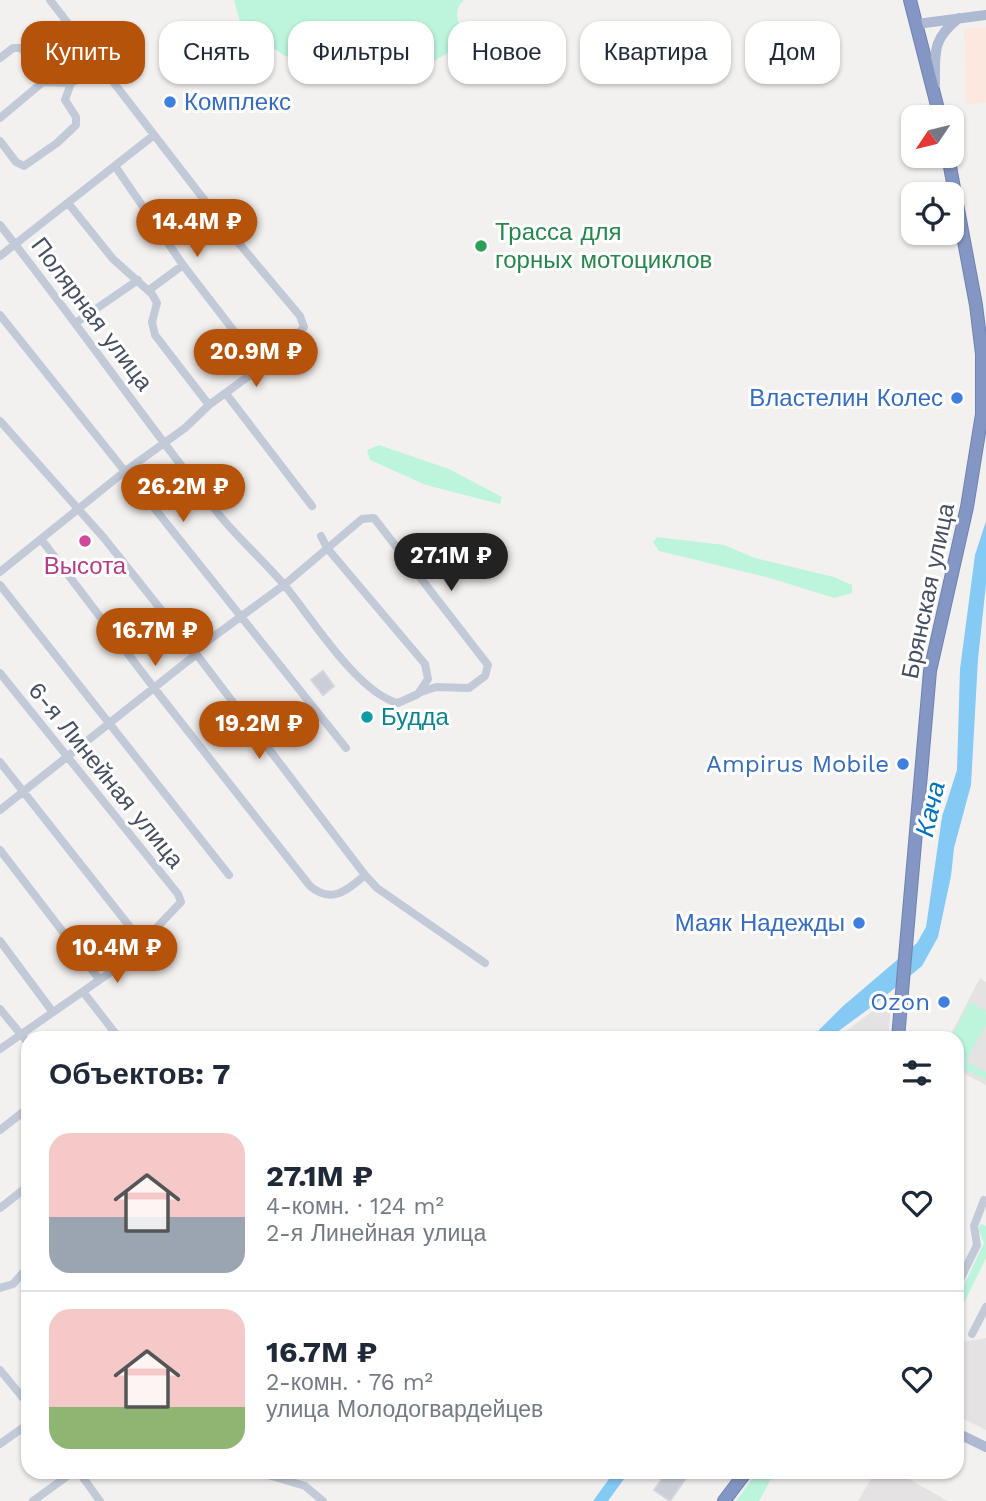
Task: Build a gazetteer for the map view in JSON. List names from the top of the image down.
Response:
{
  "streets": {
    "highway": ["Брянская улица"],
    "street": ["Полярная улица", "6-я Линейная улица"]
  },
  "water": ["Кача"],
  "places": [
    "Комплекс",
    "Трасса для горных мотоциклов",
    "Властелин Колес",
    "Высота",
    "Будда",
    "Ampirus Mobile",
    "Маяк Надежды",
    "Ozon"
  ],
  "north": "bottom left",
  "page": {
    "chip": [
      "Купить",
      "Снять",
      "Фильтры",
      "Новое",
      "Квартира",
      "Дом"
    ],
    "price": [
      "14.4M ₽",
      "20.9M ₽",
      "26.2M ₽",
      "27.1M ₽",
      "16.7M ₽",
      "19.2M ₽",
      "10.4M ₽"
    ],
    "heading": "Объектов: 7",
    "list": [
      {
        "name": "27.1M ₽",
        "note": "4-комн. · 124 m² · 2-я Линейная улица"
      },
      {
        "name": "16.7M ₽",
        "note": "2-комн. · 76 m² · улица Молодогвардейцев"
      }
    ]
  }
}
